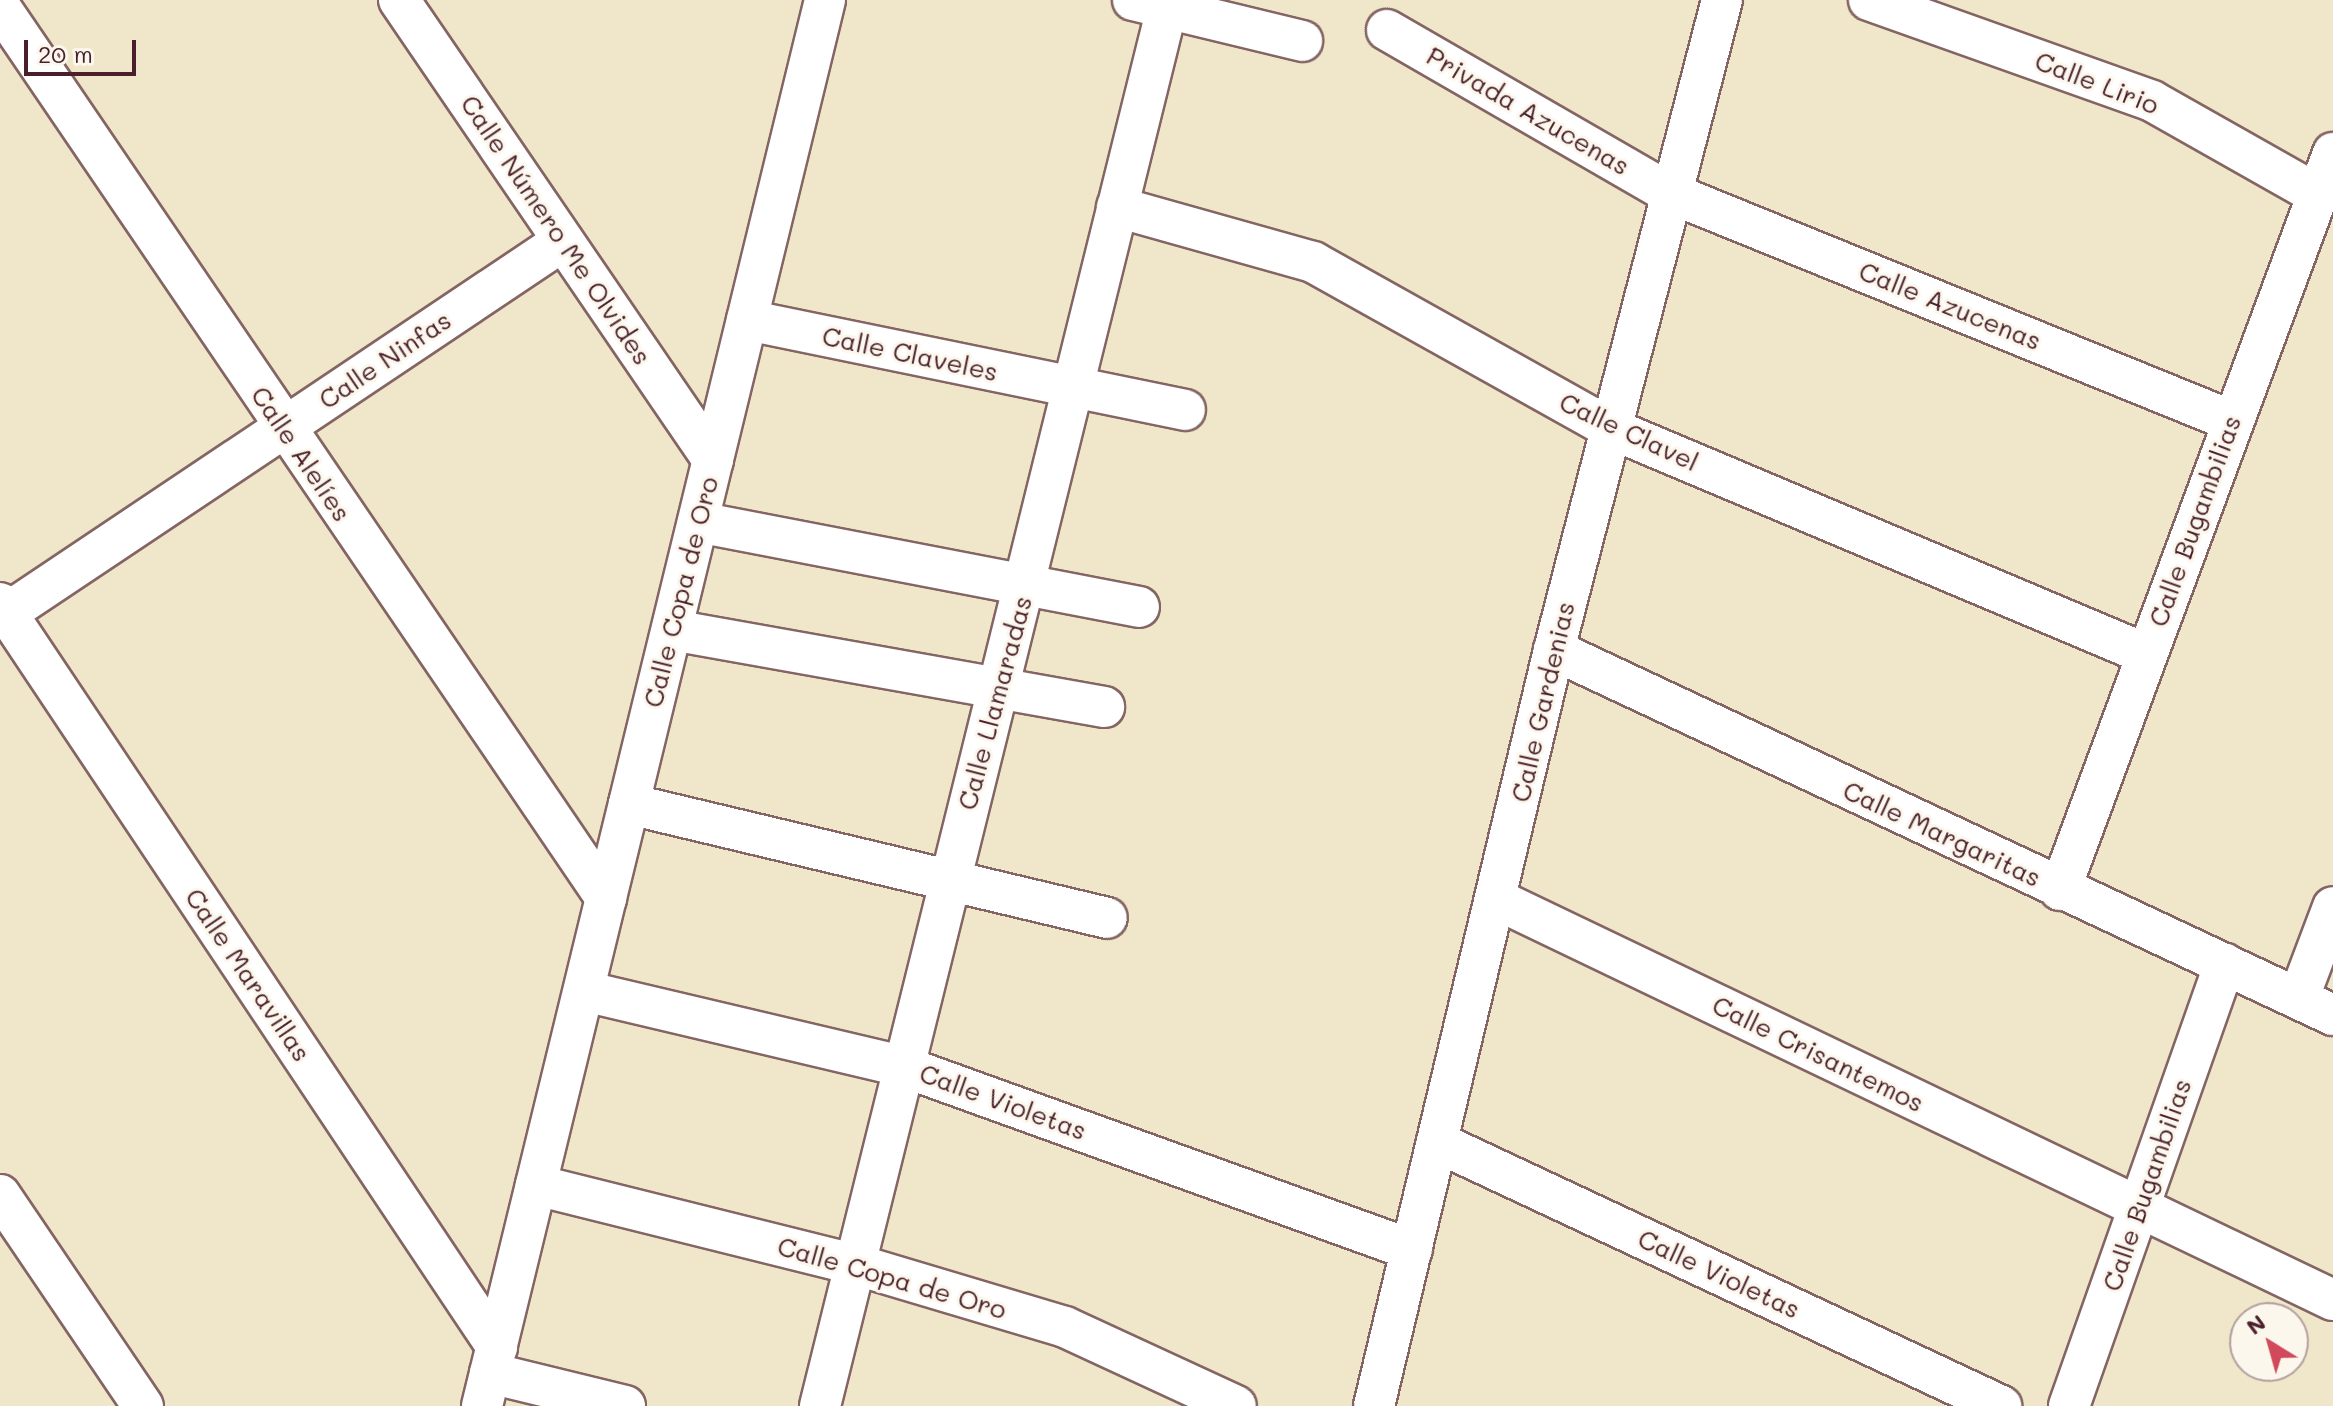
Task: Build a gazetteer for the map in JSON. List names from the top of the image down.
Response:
{
  "streets": {
    "street": [
      "Calle Lirio",
      "Privada Azucenas",
      "Calle Número Me Olvides",
      "Calle Azucenas",
      "Calle Claveles",
      "Calle Ninfas",
      "Calle Clavel",
      "Calle Alelíes",
      "Calle Bugambilias",
      "Calle Copa de Oro",
      "Calle Gardenias",
      "Calle Llamaradas",
      "Calle Margaritas",
      "Calle Maravillas",
      "Calle Crisantemos",
      "Calle Violetas"
    ]
  },
  "crossings": [
    ["Calle Lirio", "Calle Bugambilias"],
    ["Privada Azucenas", "Calle Azucenas"],
    ["Privada Azucenas", "Calle Gardenias"],
    ["Calle Número Me Olvides", "Calle Ninfas"],
    ["Calle Número Me Olvides", "Calle Copa de Oro"],
    ["Calle Azucenas", "Calle Bugambilias"],
    ["Calle Azucenas", "Calle Gardenias"],
    ["Calle Claveles", "Calle Copa de Oro"],
    ["Calle Claveles", "Calle Llamaradas"],
    ["Calle Ninfas", "Calle Alelíes"],
    ["Calle Ninfas", "Calle Maravillas"],
    ["Calle Clavel", "Calle Bugambilias"],
    ["Calle Clavel", "Calle Gardenias"],
    ["Calle Clavel", "Calle Llamaradas"],
    ["Calle Alelíes", "Calle Copa de Oro"],
    ["Calle Bugambilias", "Calle Margaritas"],
    ["Calle Bugambilias", "Calle Crisantemos"],
    ["Calle Copa de Oro", "Calle Llamaradas"],
    ["Calle Copa de Oro", "Calle Maravillas"],
    ["Calle Copa de Oro", "Calle Violetas"],
    ["Calle Gardenias", "Calle Margaritas"],
    ["Calle Gardenias", "Calle Crisantemos"],
    ["Calle Gardenias", "Calle Violetas"],
    ["Calle Llamaradas", "Calle Violetas"]
  ],
  "scale_bar": "20 m",
  "north": "top left"
}
